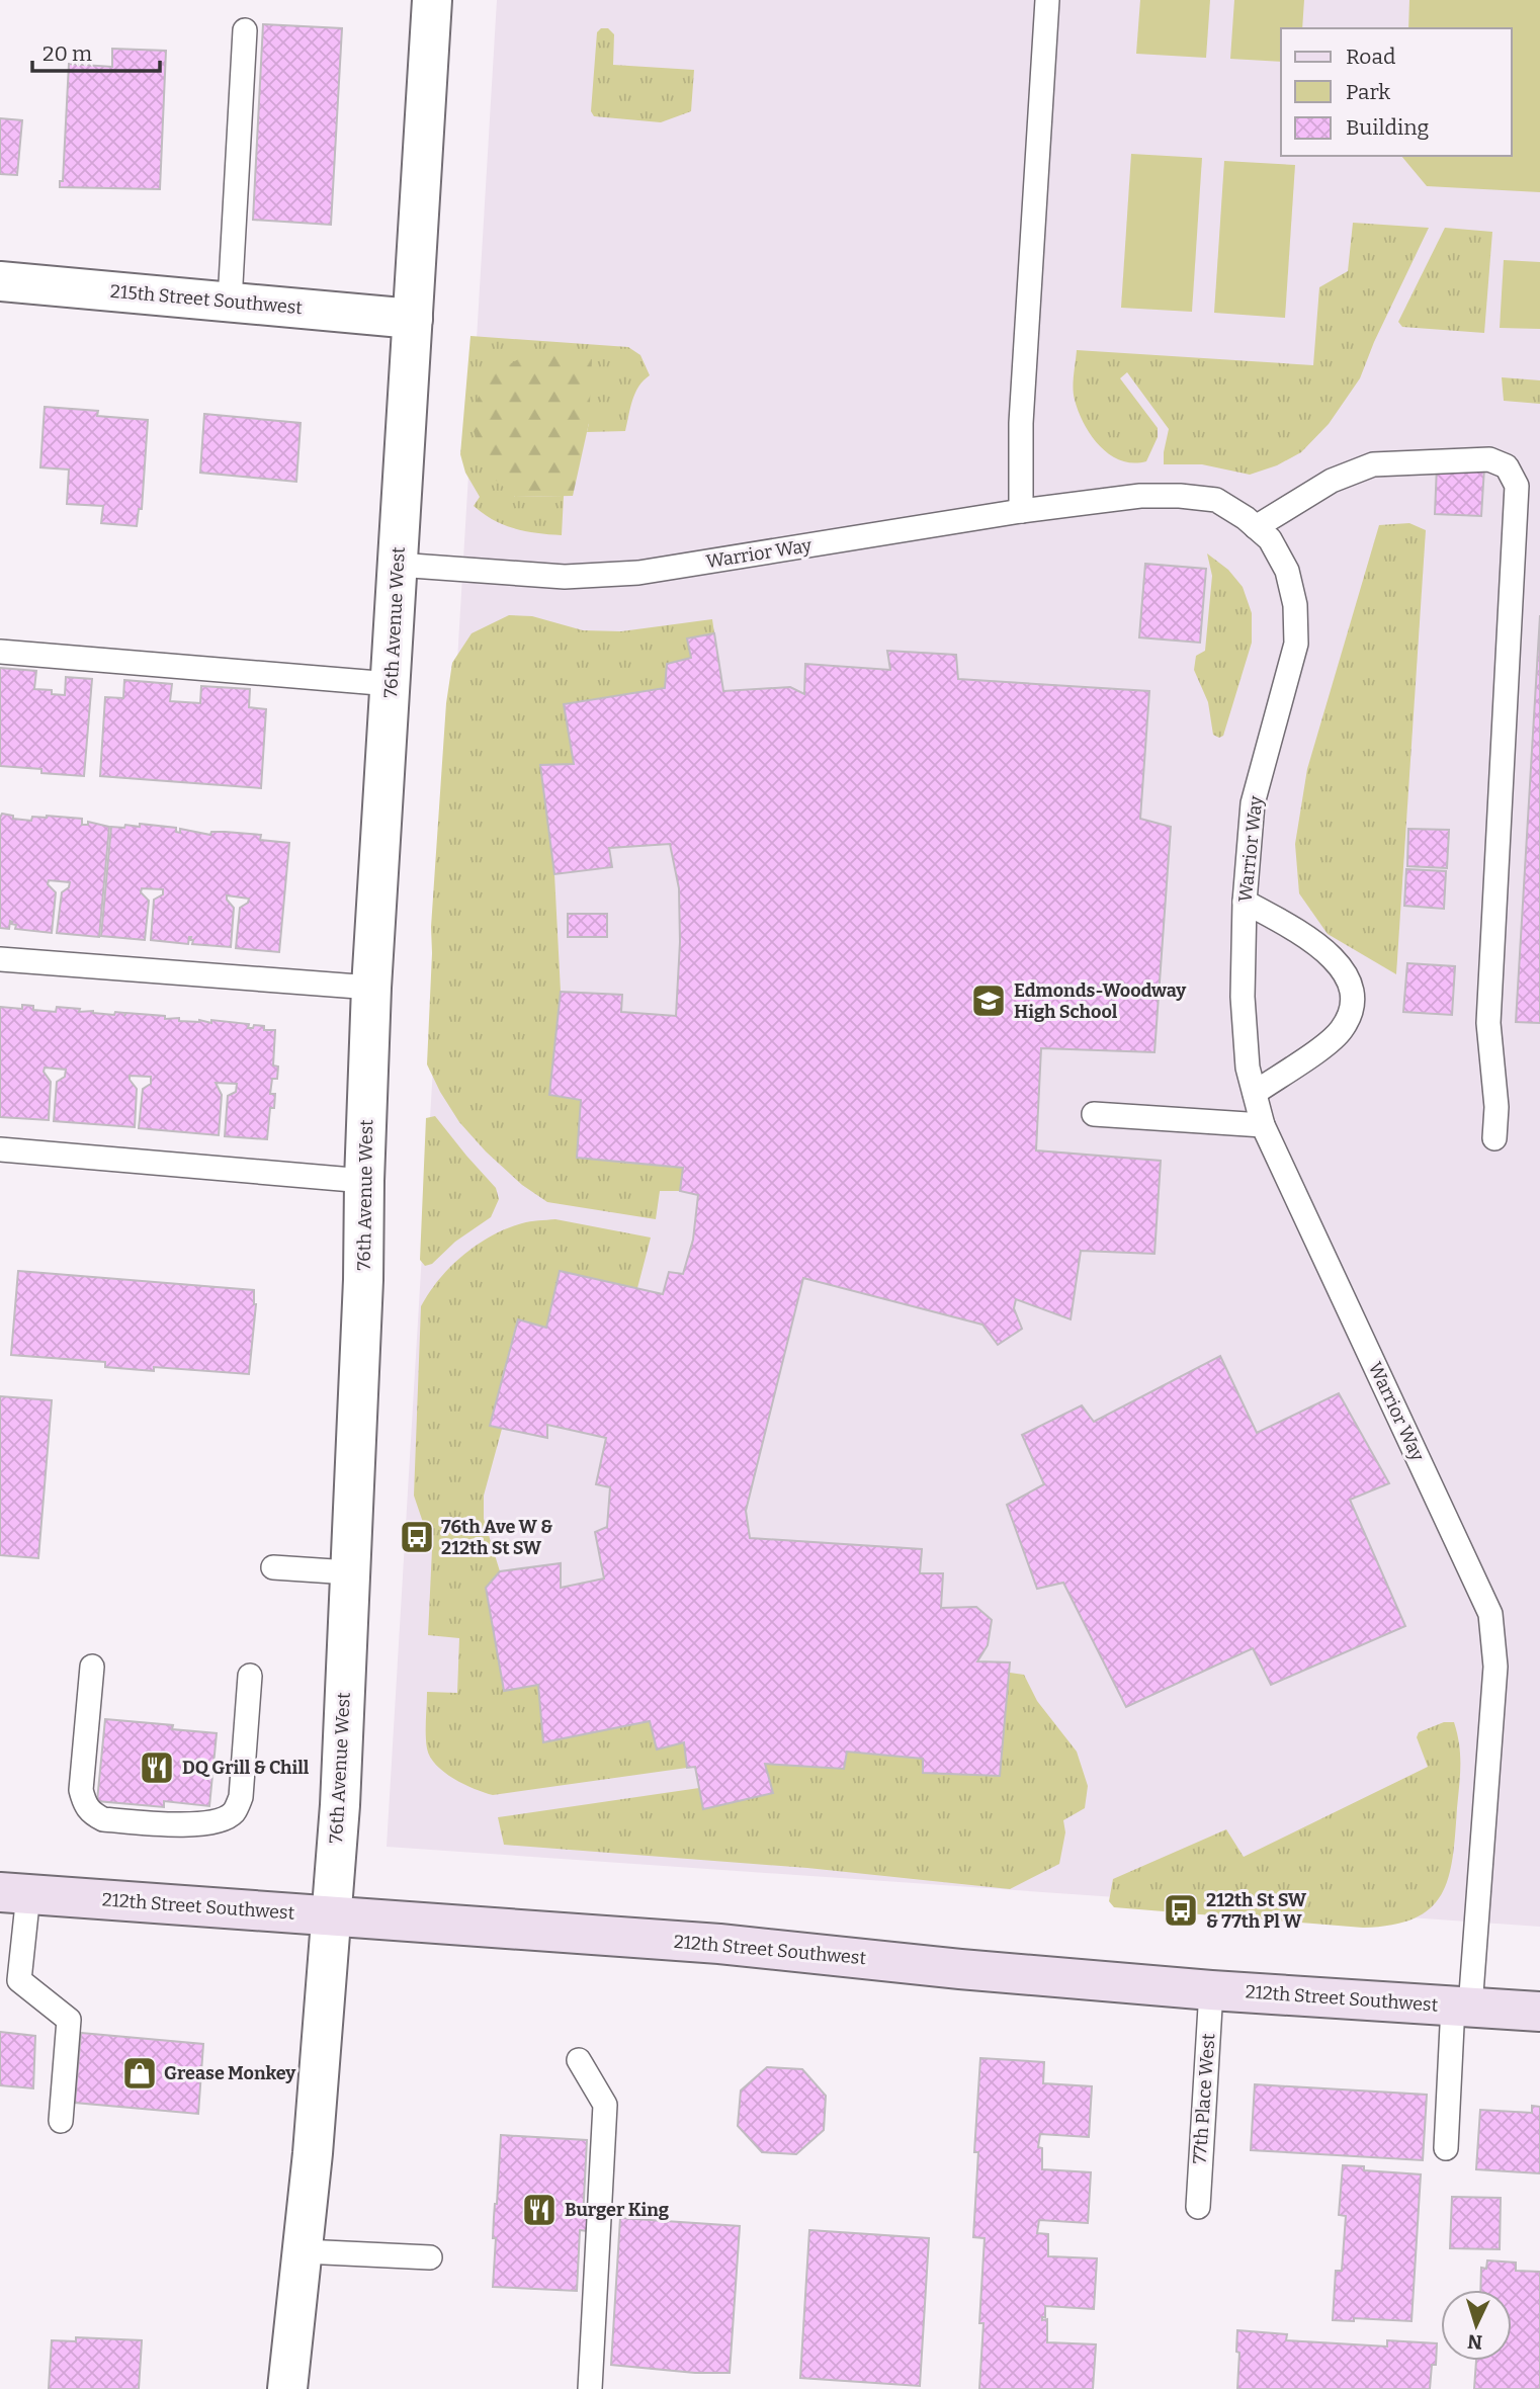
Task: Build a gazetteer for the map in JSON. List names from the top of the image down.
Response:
{
  "streets": {
    "main road": ["212th Street Southwest"],
    "street": ["215th Street Southwest", "76th Avenue West"],
    "lane": ["Warrior Way", "77th Place West"]
  },
  "crossings": [
    ["215th Street Southwest", "76th Avenue West"],
    ["Warrior Way", "76th Avenue West"],
    ["Warrior Way", "212th Street Southwest"],
    ["76th Avenue West", "212th Street Southwest"],
    ["212th Street Southwest", "77th Place West"]
  ],
  "places": {
    "school or university": ["Edmonds-Woodway High School"],
    "bus stop": ["76th Ave W & 212th St SW", "212th St SW & 77th Pl W"],
    "restaurant": ["DQ Grill & Chill", "Burger King"],
    "shop": ["Grease Monkey"]
  },
  "legend": ["Road", "Park", "Building"],
  "scale_bar": "20 m",
  "north": "bottom"
}
